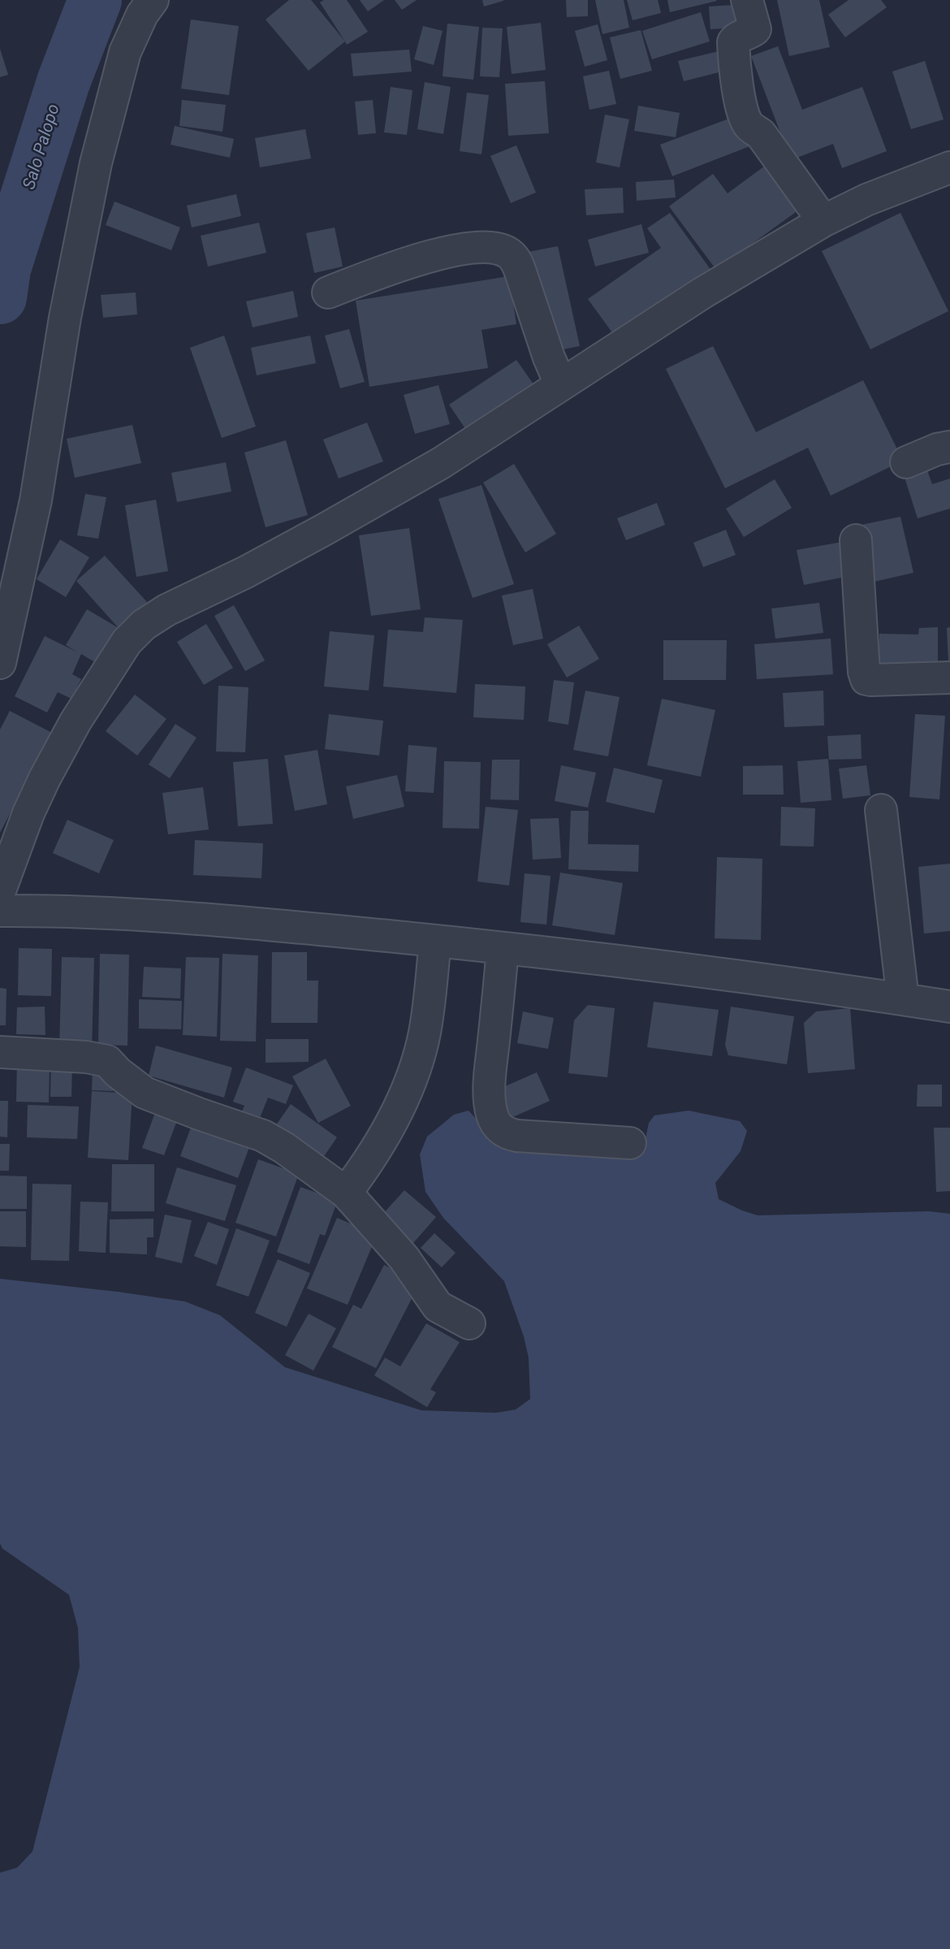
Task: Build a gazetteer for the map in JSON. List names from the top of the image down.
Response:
{
  "water": ["Salo Palopo"]
}
